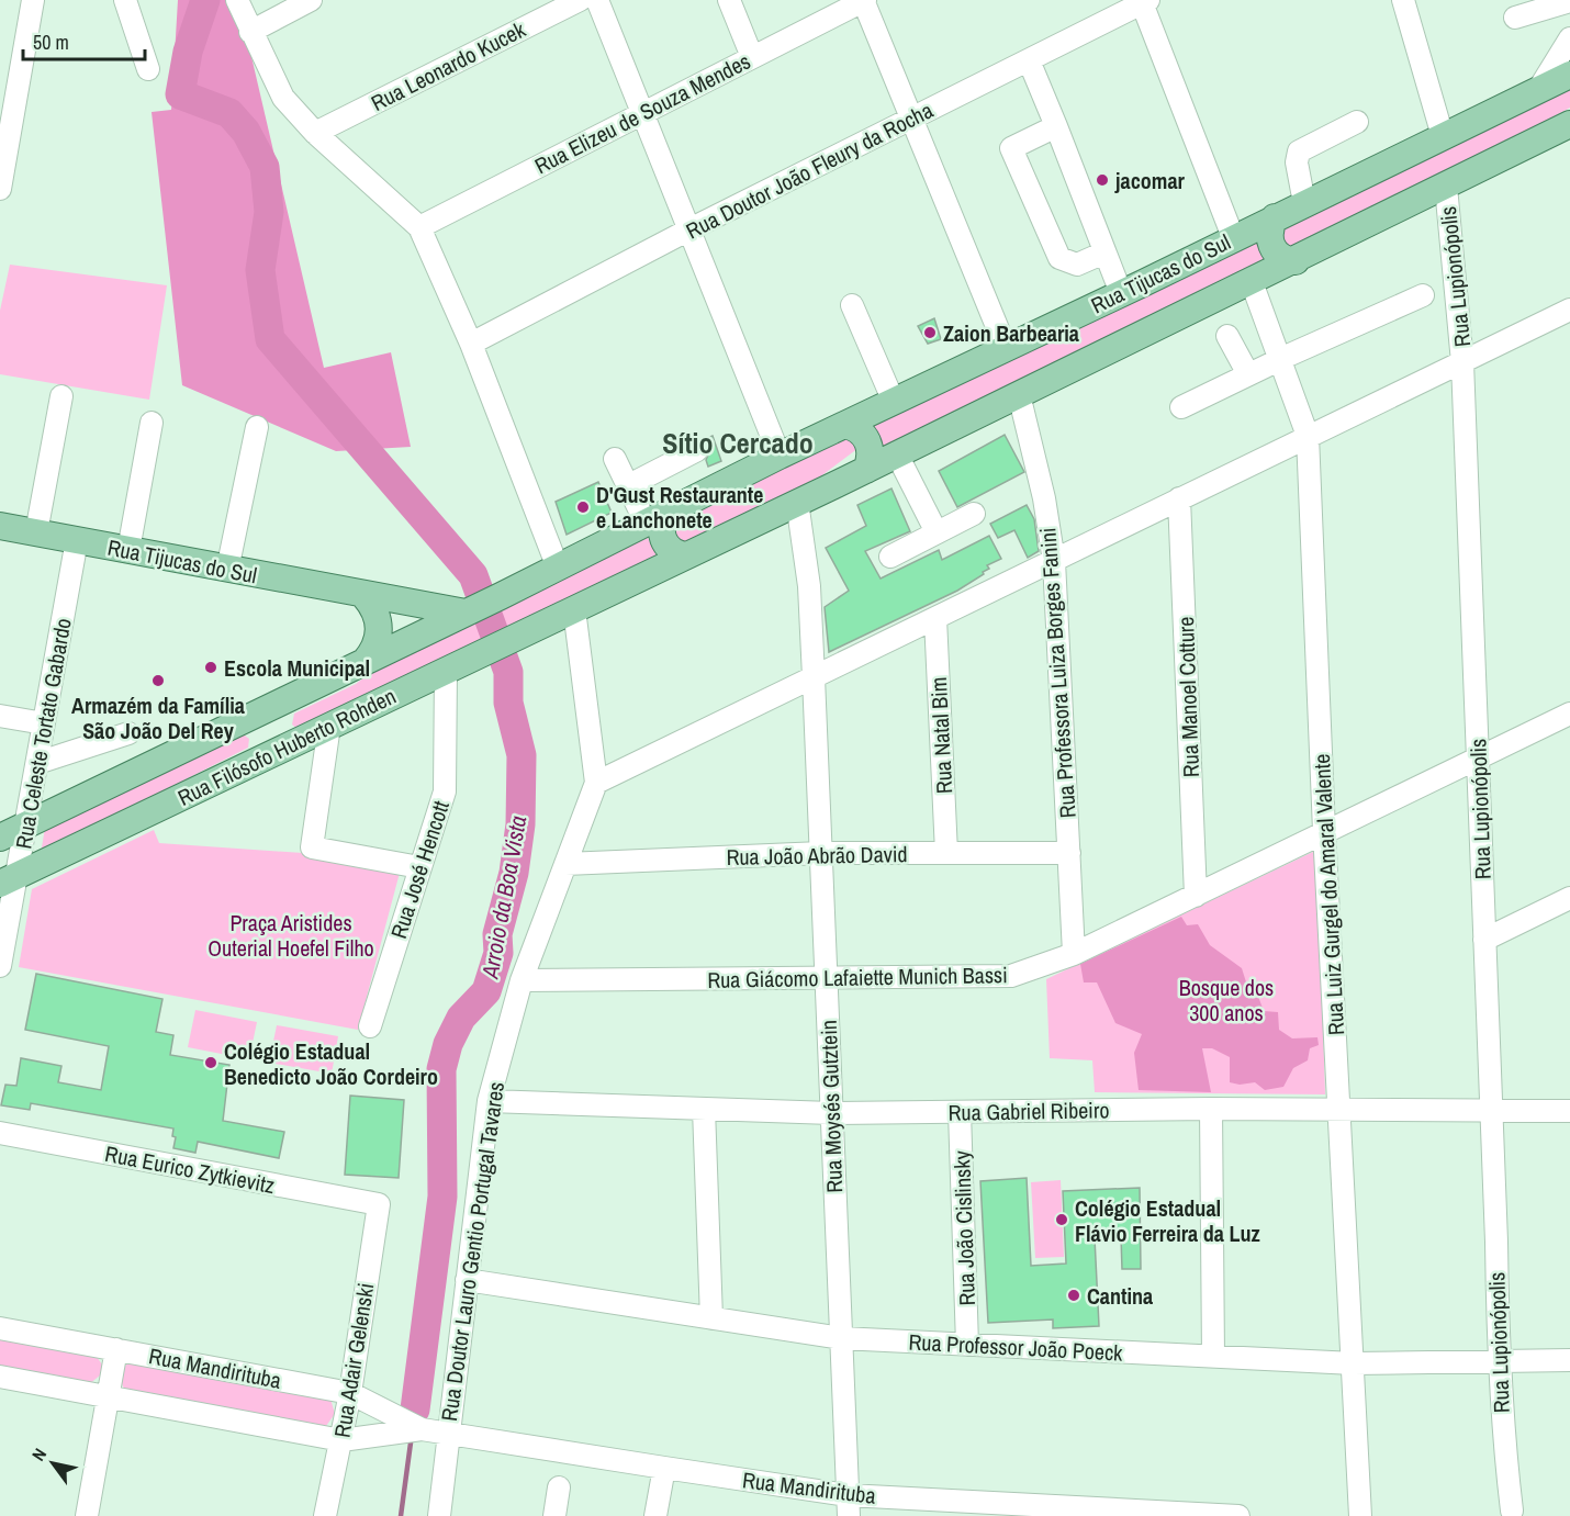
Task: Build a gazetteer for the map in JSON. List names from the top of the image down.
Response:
{
  "streets": {
    "main road": ["Rua Tijucas do Sul", "Rua Filósofo Huberto Rohden"],
    "street": [
      "Rua Leonardo Kucek",
      "Rua Elizeu de Souza Mendes",
      "Rua Doutor João Fleury da Rocha",
      "Rua Lupionópolis",
      "Rua Professora Luiza Borges Fanini",
      "Rua Manoel Cotture",
      "Rua Celeste Tortato Gabardo",
      "Rua Natal Bim",
      "Rua João Abrão David",
      "Rua José Hencott",
      "Rua Luiz Gurgel do Amaral Valente",
      "Rua Giácomo Lafaiette Munich Bassi",
      "Rua Moysés Gutztein",
      "Rua Gabriel Ribeiro",
      "Rua Eurico Zytkievitz",
      "Rua João Cislinsky",
      "Rua Doutor Lauro Gentio Portugal Tavares",
      "Rua Professor João Poeck",
      "Rua Adair Gelenski",
      "Rua Mandirituba"
    ]
  },
  "crossings": [
    ["Rua Tijucas do Sul", "Rua Celeste Tortato Gabardo"],
    ["Rua Tijucas do Sul", "Rua Filósofo Huberto Rohden"],
    ["Rua Lupionópolis", "Rua Giácomo Lafaiette Munich Bassi"],
    ["Rua Lupionópolis", "Rua Gabriel Ribeiro"],
    ["Rua Lupionópolis", "Rua Professor João Poeck"],
    ["Rua Professora Luiza Borges Fanini", "Rua João Abrão David"],
    ["Rua Professora Luiza Borges Fanini", "Rua Giácomo Lafaiette Munich Bassi"],
    ["Rua Manoel Cotture", "Rua Giácomo Lafaiette Munich Bassi"],
    ["Rua Celeste Tortato Gabardo", "Rua Filósofo Huberto Rohden"],
    ["Rua Natal Bim", "Rua João Abrão David"],
    ["Rua Filósofo Huberto Rohden", "Rua José Hencott"],
    ["Rua Filósofo Huberto Rohden", "Rua Doutor Lauro Gentio Portugal Tavares"],
    ["Rua João Abrão David", "Rua Moysés Gutztein"],
    ["Rua João Abrão David", "Rua Doutor Lauro Gentio Portugal Tavares"],
    ["Rua Luiz Gurgel do Amaral Valente", "Rua Giácomo Lafaiette Munich Bassi"],
    ["Rua Luiz Gurgel do Amaral Valente", "Rua Gabriel Ribeiro"],
    ["Rua Luiz Gurgel do Amaral Valente", "Rua Professor João Poeck"],
    ["Rua Giácomo Lafaiette Munich Bassi", "Rua Moysés Gutztein"],
    ["Rua Giácomo Lafaiette Munich Bassi", "Rua Doutor Lauro Gentio Portugal Tavares"],
    ["Rua Moysés Gutztein", "Rua Gabriel Ribeiro"],
    ["Rua Moysés Gutztein", "Rua Professor João Poeck"],
    ["Rua Moysés Gutztein", "Rua Mandirituba"],
    ["Rua Gabriel Ribeiro", "Rua João Cislinsky"],
    ["Rua Gabriel Ribeiro", "Rua Doutor Lauro Gentio Portugal Tavares"],
    ["Rua Eurico Zytkievitz", "Rua Adair Gelenski"],
    ["Rua João Cislinsky", "Rua Professor João Poeck"],
    ["Rua Doutor Lauro Gentio Portugal Tavares", "Rua Professor João Poeck"],
    ["Rua Doutor Lauro Gentio Portugal Tavares", "Rua Mandirituba"],
    ["Rua Adair Gelenski", "Rua Mandirituba"]
  ],
  "districts": ["Sítio Cercado"],
  "water": ["Arroio da Boa Vista"],
  "parks": ["Praça Aristides Outerial Hoefel Filho", "Bosque dos 300 anos"],
  "places": [
    "jacomar",
    "Zaion Barbearia",
    "D'Gust Restaurante e Lanchonete",
    "Escola Municipal",
    "Armazém da Família São João Del Rey",
    "Colégio Estadual Benedicto João Cordeiro",
    "Colégio Estadual Flávio Ferreira da Luz",
    "Cantina"
  ],
  "scale_bar": "50 m",
  "north": "top left"
}
